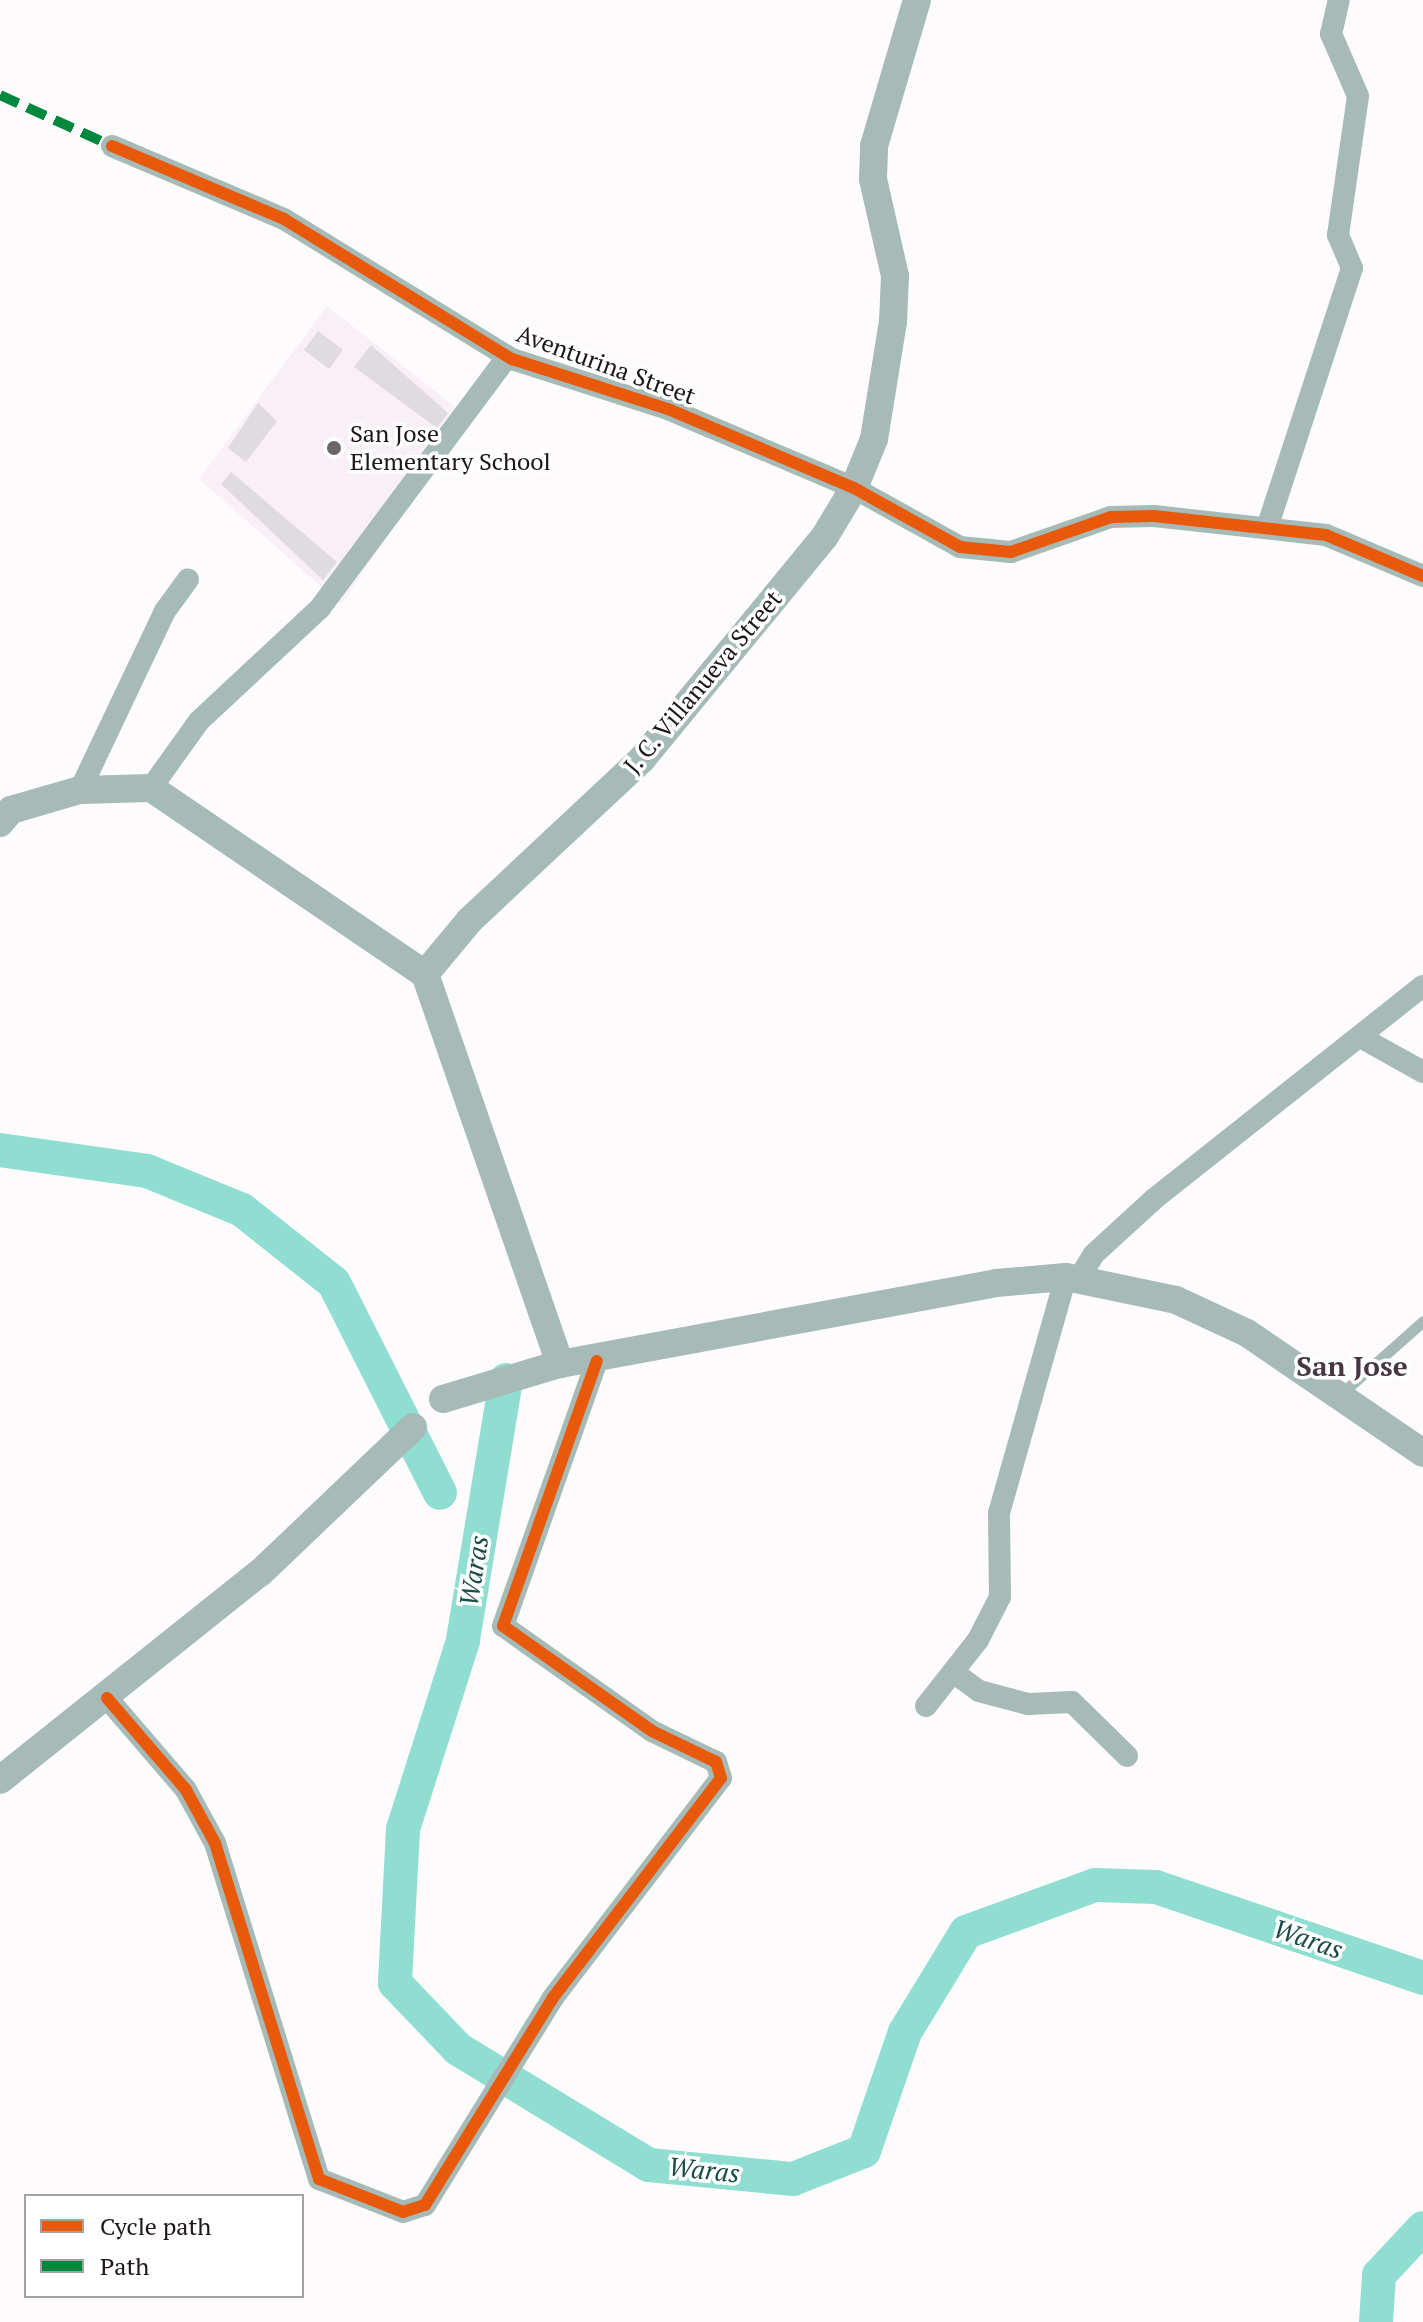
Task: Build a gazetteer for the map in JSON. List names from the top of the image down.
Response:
{
  "streets": {
    "street": ["Aventurina Street", "J. C. Villanueva Street"]
  },
  "crossings": [
    ["Aventurina Street", "J. C. Villanueva Street"]
  ],
  "districts": ["San Jose"],
  "water": ["Waras"],
  "places": ["San Jose Elementary School"],
  "legend": ["Cycle path", "Path"]
}
